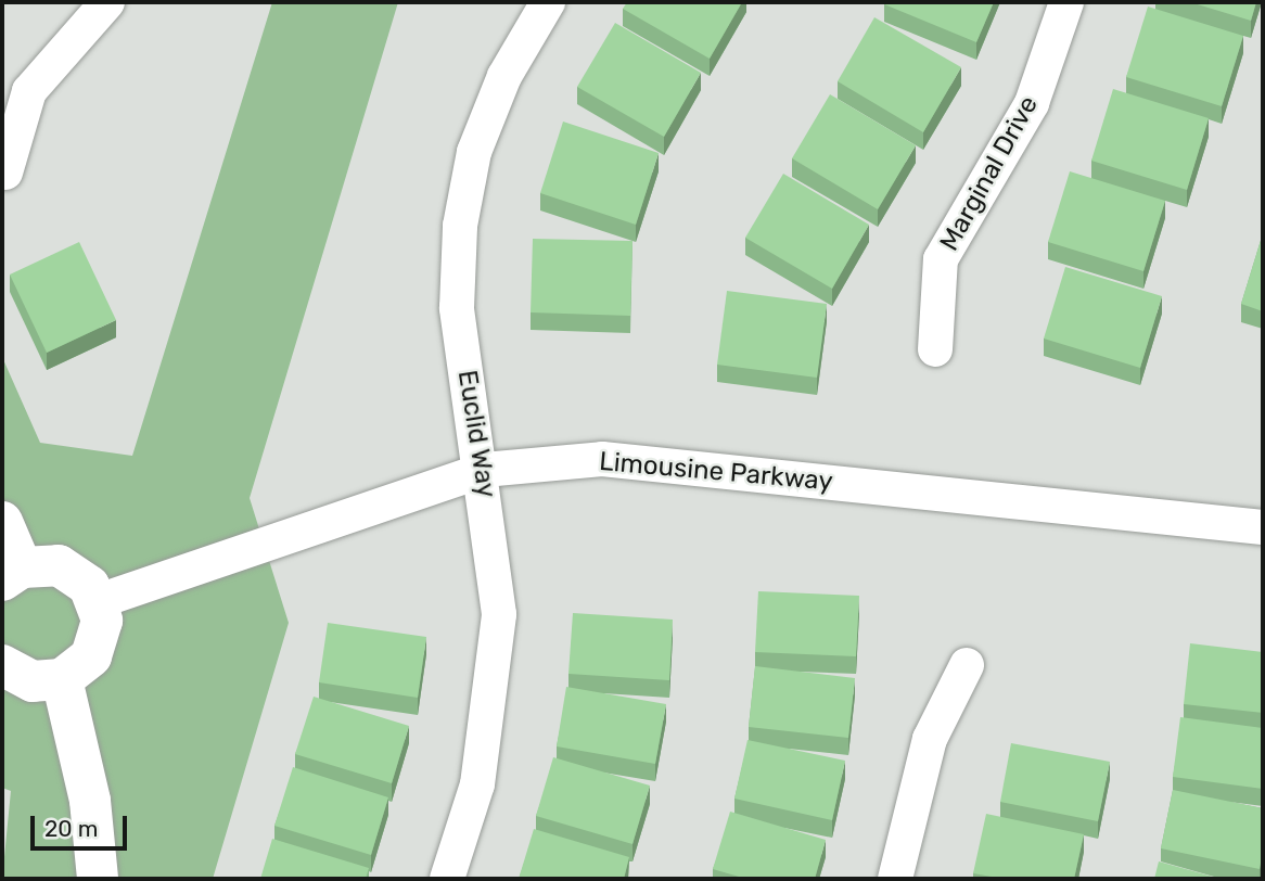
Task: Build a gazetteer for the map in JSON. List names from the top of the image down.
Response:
{
  "streets": {
    "street": ["Marginal Drive", "Euclid Way", "Limousine Parkway"]
  },
  "crossings": [
    ["Euclid Way", "Limousine Parkway"]
  ],
  "scale_bar": "20 m"
}
